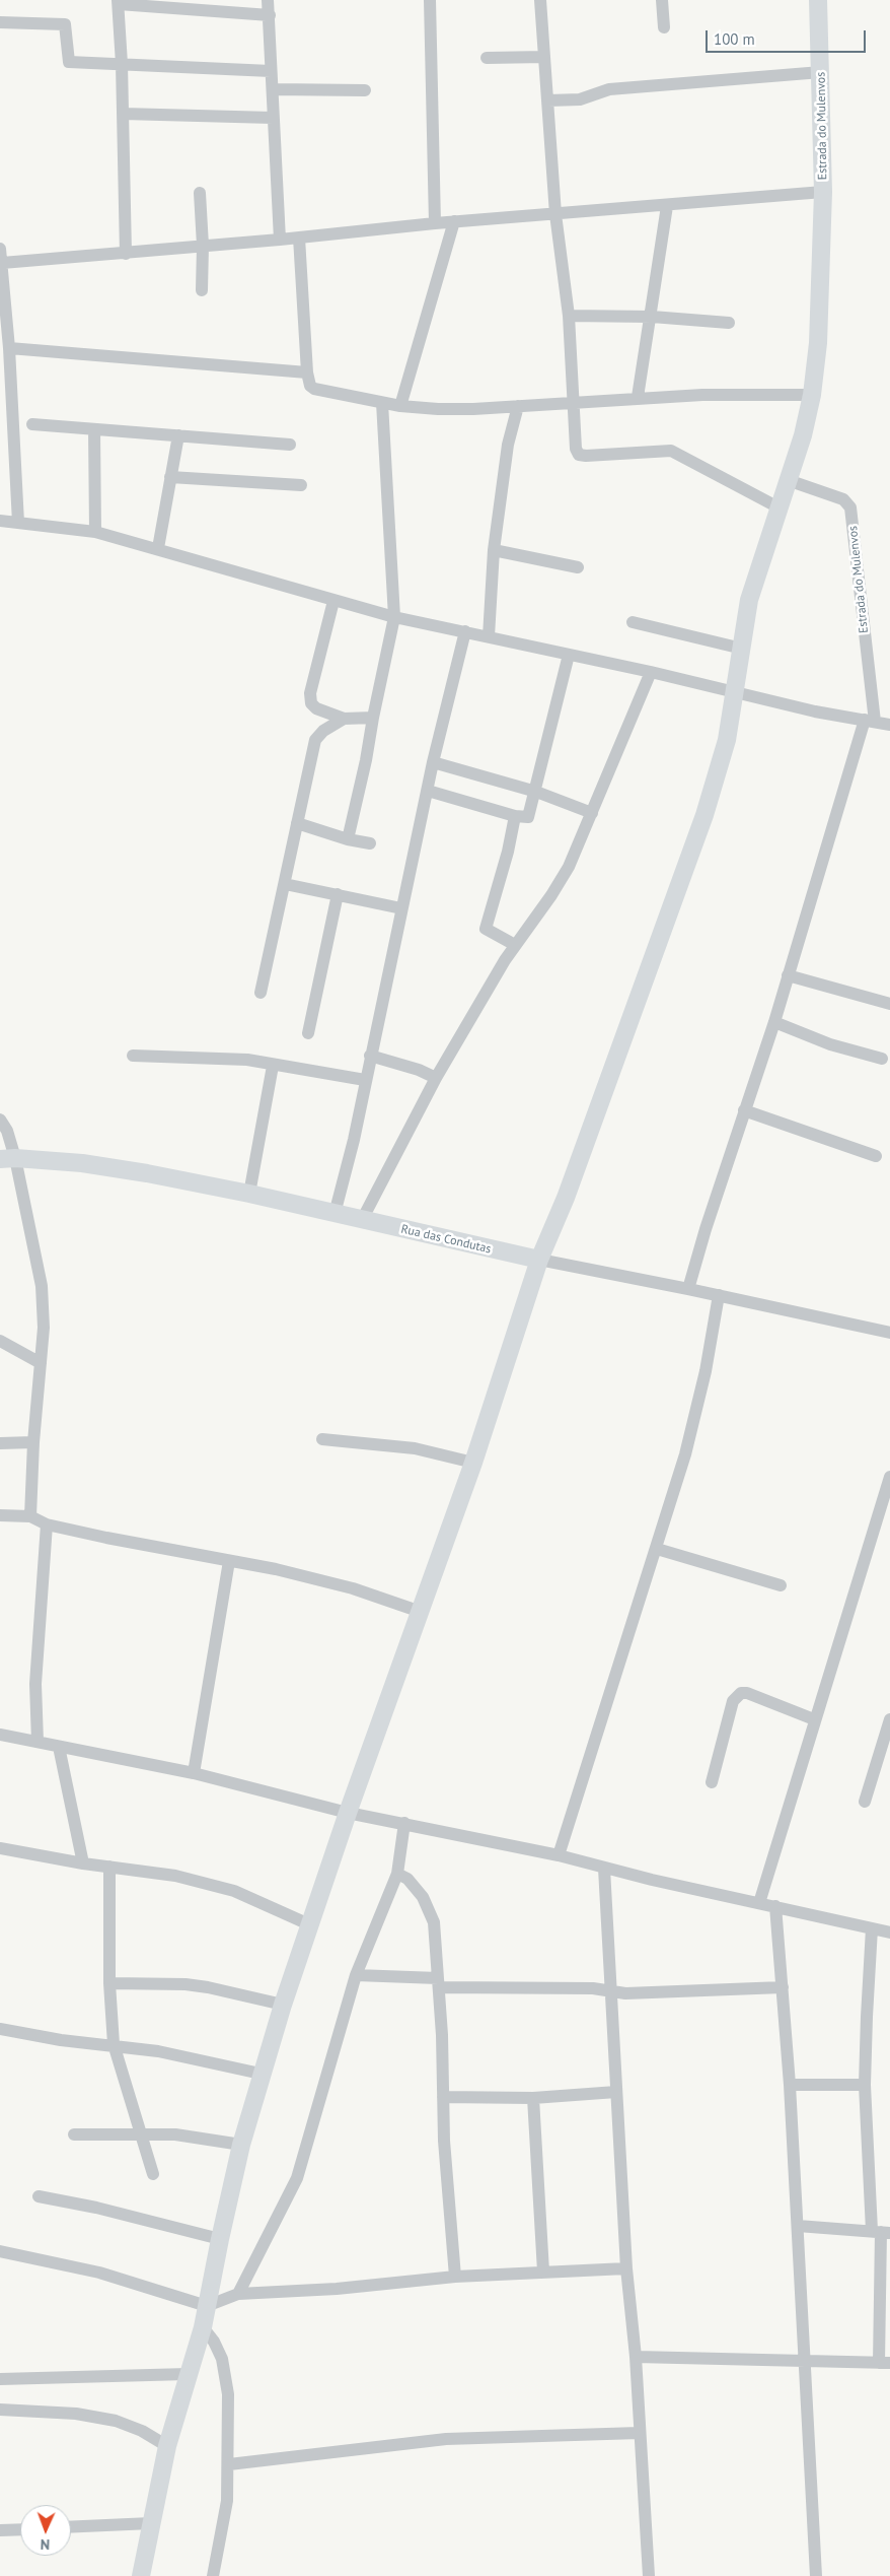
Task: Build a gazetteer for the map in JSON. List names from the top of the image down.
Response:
{
  "streets": {
    "street": ["Estrada do Mulenvos", "Rua das Condutas"]
  },
  "crossings": [
    ["Estrada do Mulenvos", "Rua das Condutas"]
  ],
  "scale_bar": "100 m",
  "north": "bottom"
}
